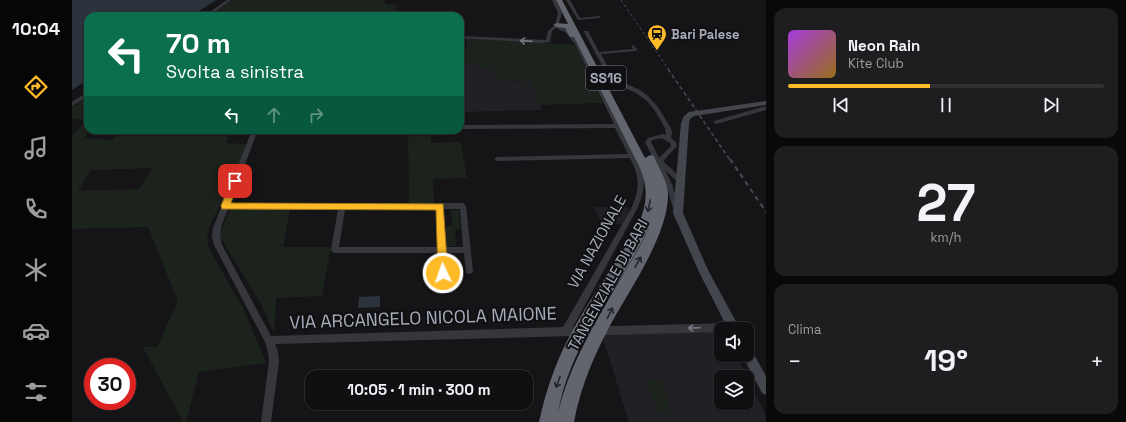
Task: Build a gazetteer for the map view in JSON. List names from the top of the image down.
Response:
{
  "streets": {
    "highway": ["SS16", "TANGENZIALE DI BARI"],
    "street": ["VIA NAZIONALE", "VIA ARCANGELO NICOLA MAIONE"]
  },
  "crossings": [
    ["VIA NAZIONALE", "VIA ARCANGELO NICOLA MAIONE"]
  ],
  "places": {
    "station": ["Bari Palese"]
  },
  "page": {
    "tabs": "10:04",
    "turn": ["70 m", "Svolta a sinistra"],
    "song": ["Neon Rain", "Kite Club"],
    "tile": [
      ["27", "km/h"],
      "Clima"
    ],
    "heat": ["−", "19°", "+"],
    "limit": "30",
    "trip": "10:05 · 1 min · 300 m"
  }
}
